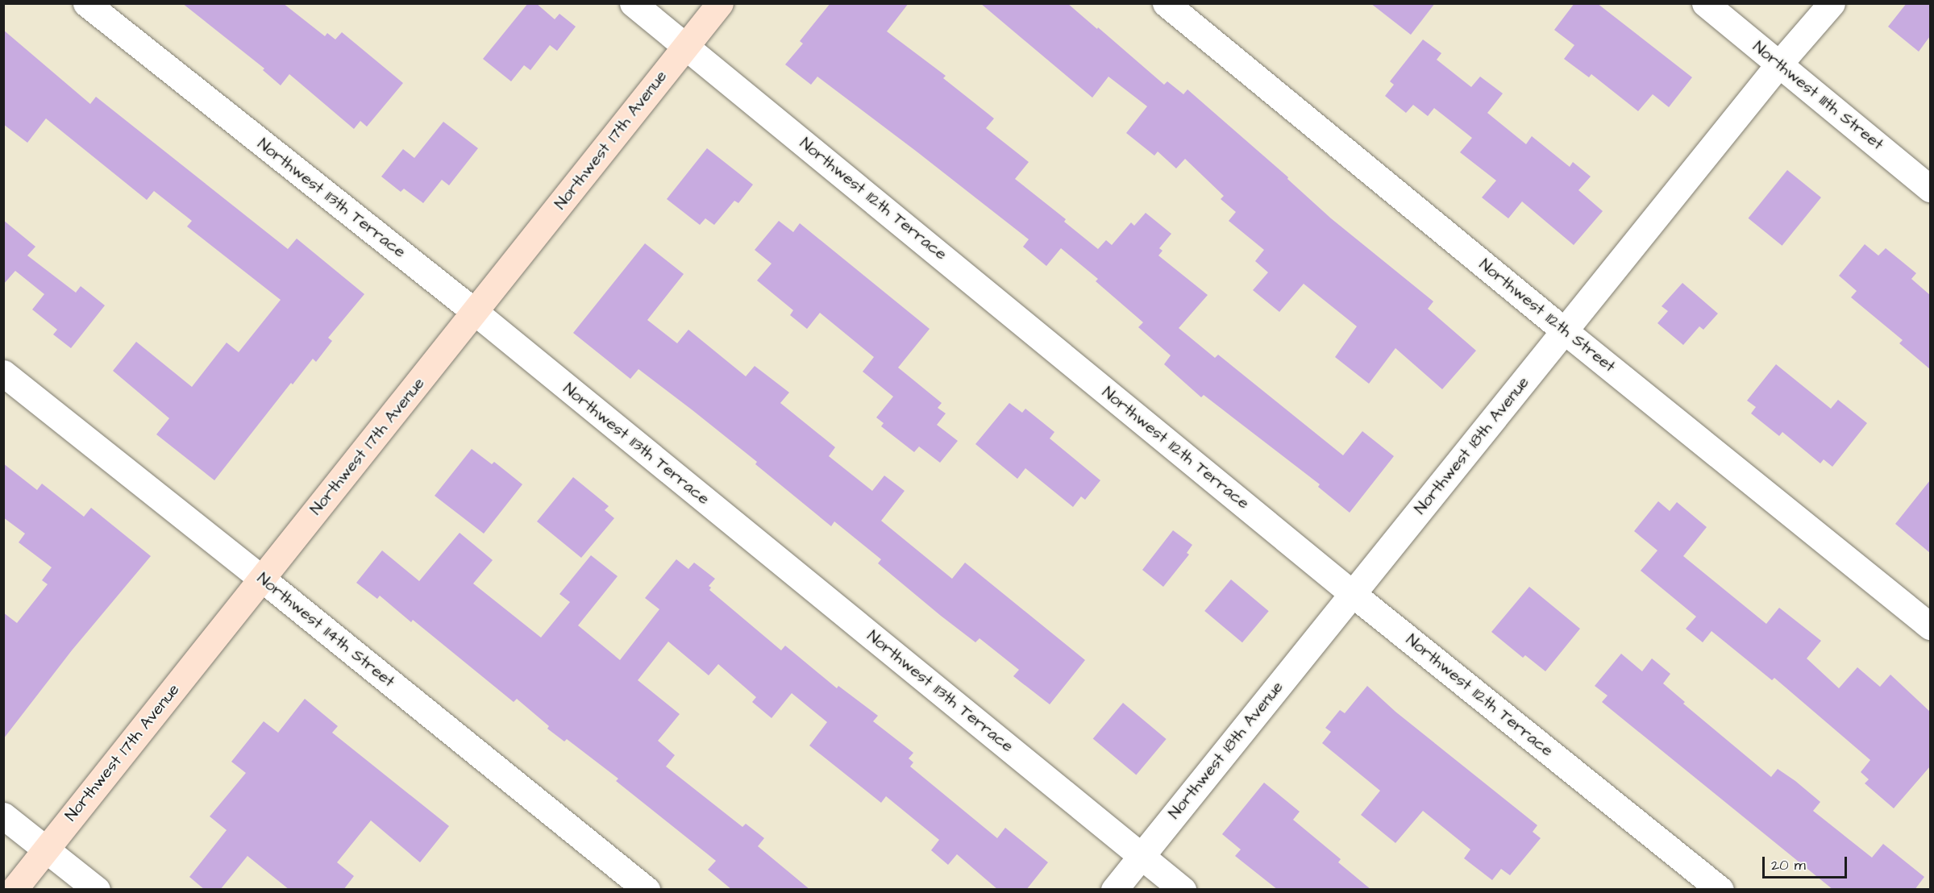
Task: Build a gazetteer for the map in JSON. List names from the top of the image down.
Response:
{
  "streets": {
    "main road": ["Northwest 17th Avenue"],
    "street": [
      "Northwest 111th Street",
      "Northwest 113th Terrace",
      "Northwest 112th Terrace",
      "Northwest 112th Street",
      "Northwest 18th Avenue",
      "Northwest 114th Street"
    ]
  },
  "crossings": [
    ["Northwest 111th Street", "Northwest 18th Avenue"],
    ["Northwest 17th Avenue", "Northwest 113th Terrace"],
    ["Northwest 17th Avenue", "Northwest 112th Terrace"],
    ["Northwest 17th Avenue", "Northwest 114th Street"],
    ["Northwest 113th Terrace", "Northwest 18th Avenue"],
    ["Northwest 112th Terrace", "Northwest 18th Avenue"],
    ["Northwest 112th Street", "Northwest 18th Avenue"]
  ],
  "scale_bar": "20 m"
}
